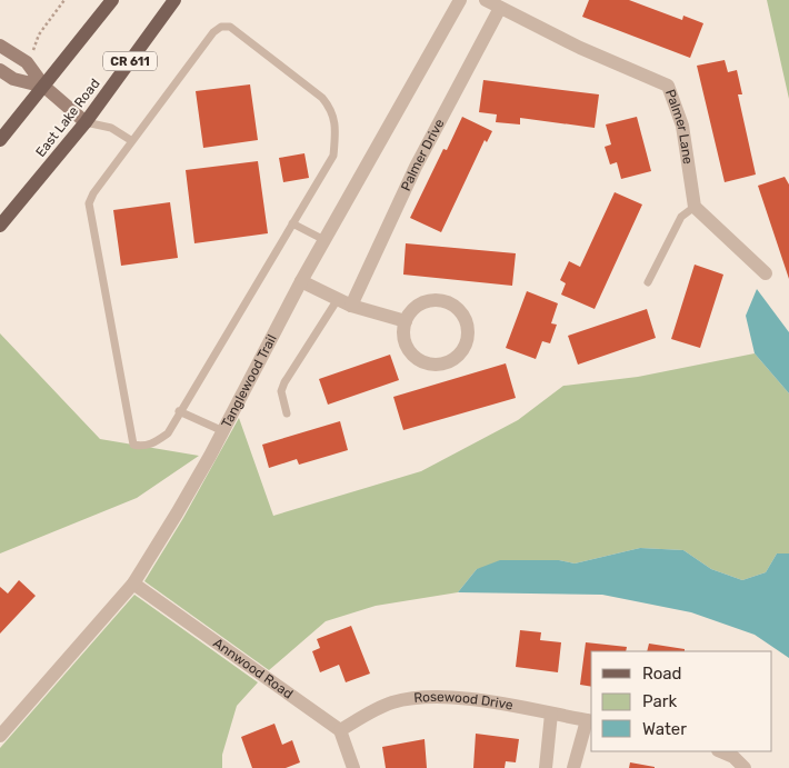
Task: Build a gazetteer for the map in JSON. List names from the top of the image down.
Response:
{
  "streets": {
    "main road": ["CR 611", "East Lake Road"],
    "street": [
      "Palmer Lane",
      "Palmer Drive",
      "Tanglewood Trail",
      "Annwood Road",
      "Rosewood Drive"
    ]
  },
  "crossings": [
    ["Palmer Lane", "Palmer Drive"],
    ["Tanglewood Trail", "Annwood Road"],
    ["Annwood Road", "Rosewood Drive"]
  ],
  "legend": ["Road", "Park", "Water"]
}
